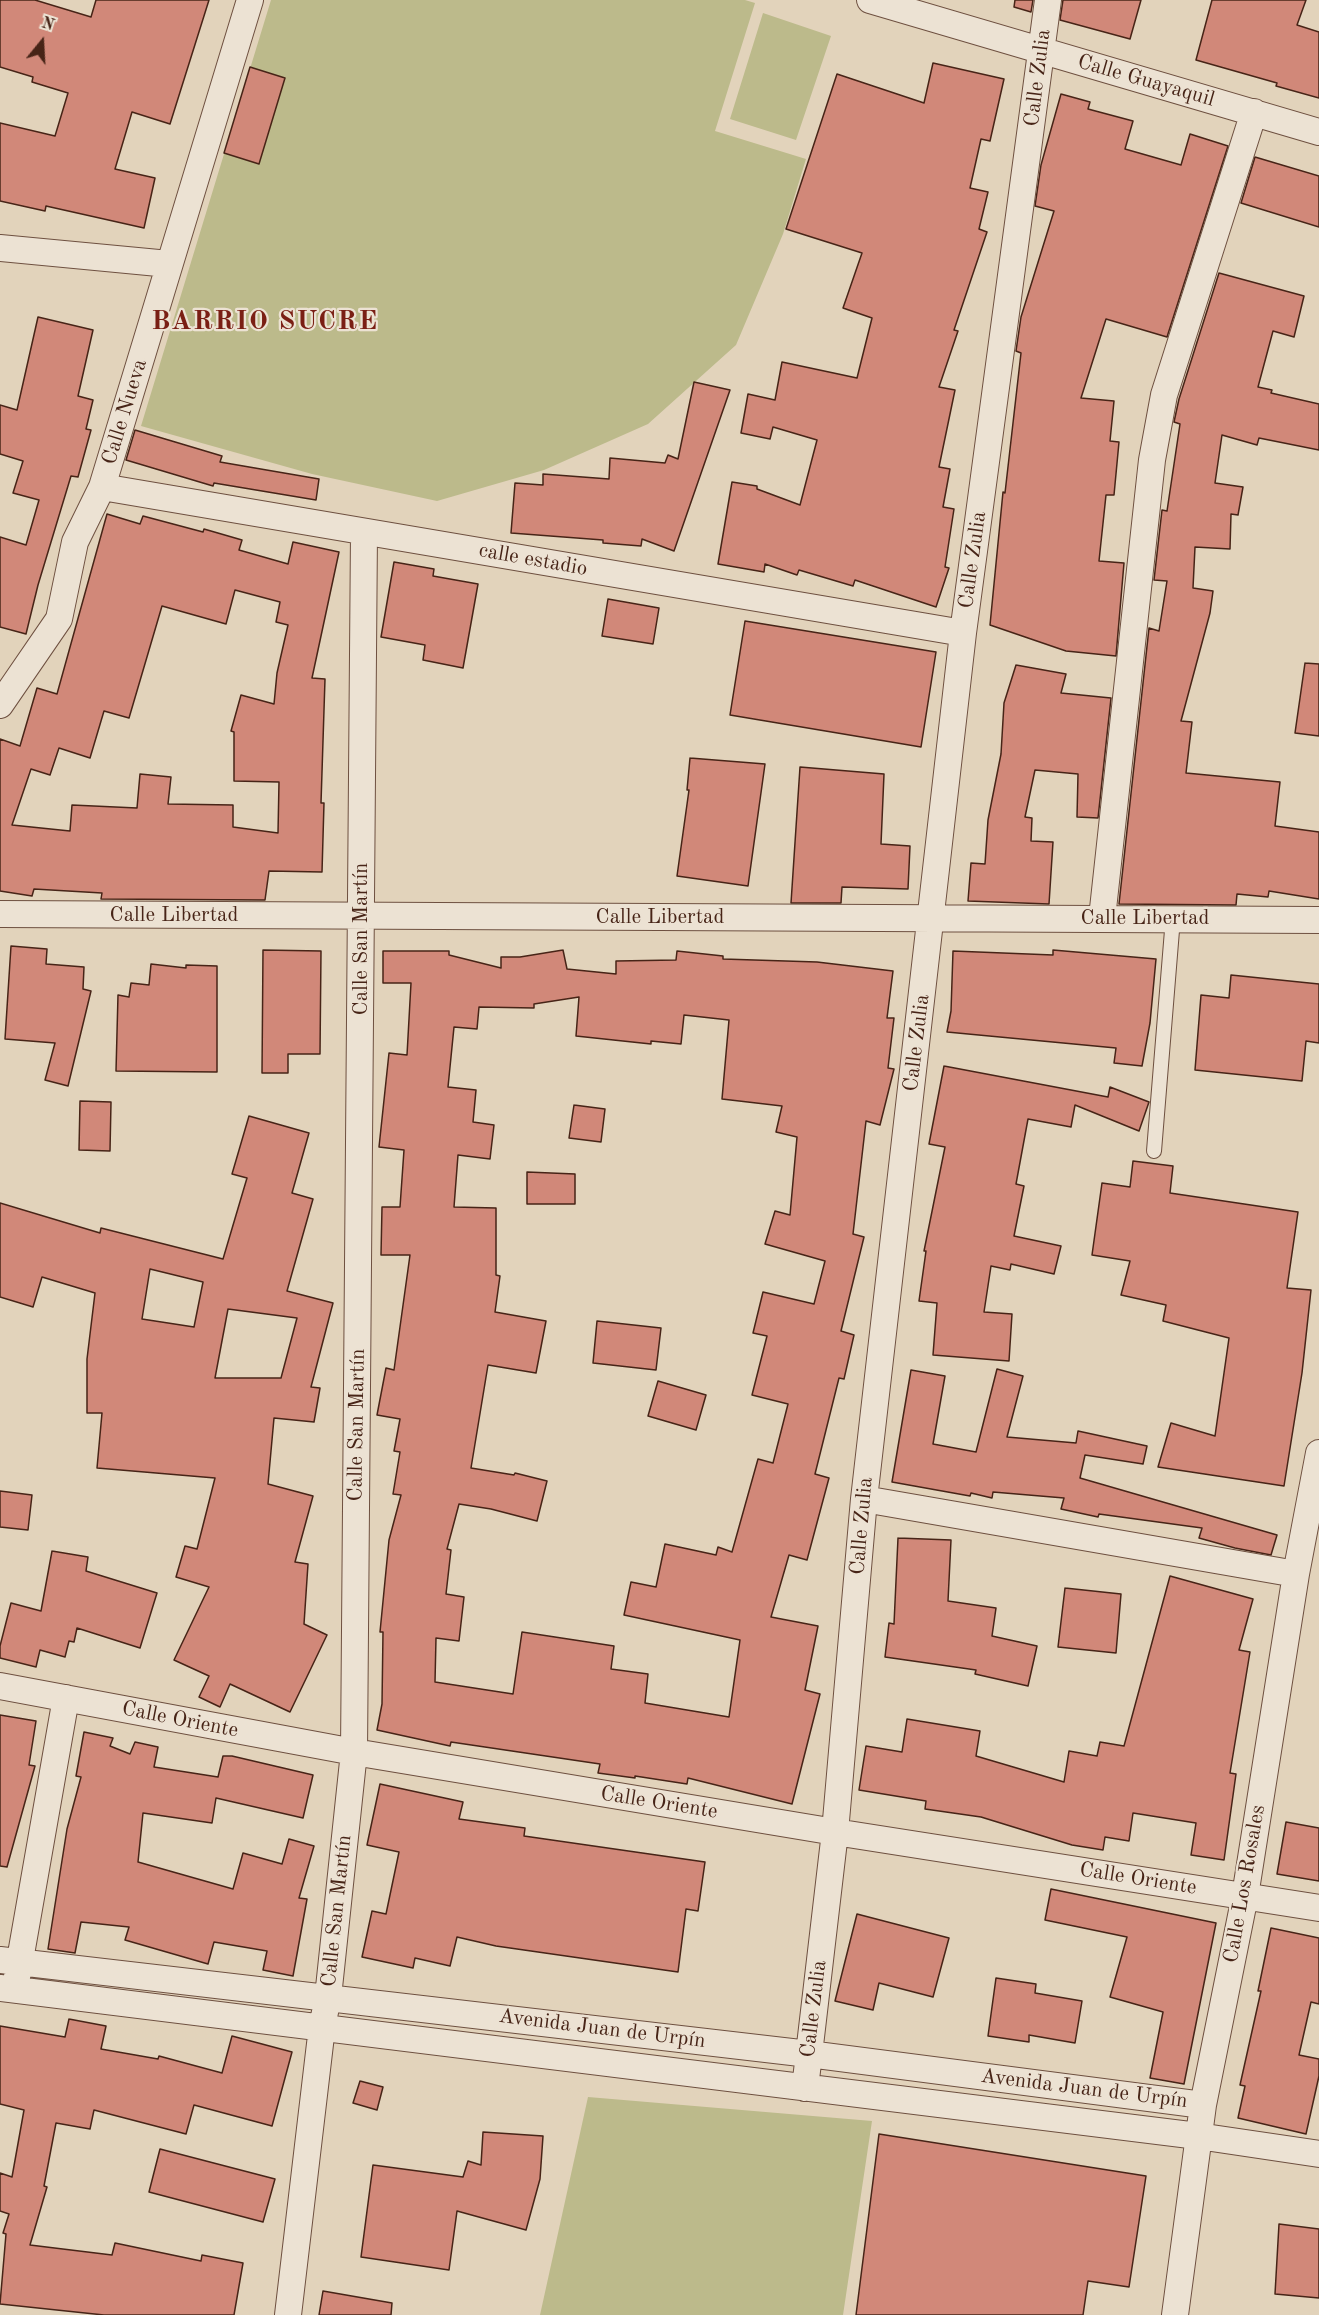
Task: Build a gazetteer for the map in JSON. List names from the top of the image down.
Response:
{
  "streets": {
    "street": [
      "Calle Zulia",
      "Calle Guayaquil",
      "Calle Nueva",
      "calle estadio",
      "Calle Libertad",
      "Calle San Martín",
      "Calle Oriente",
      "Calle Los Rosales",
      "Avenida Juan de Urpín"
    ]
  },
  "crossings": [
    ["Calle Zulia", "Calle Guayaquil"],
    ["Calle Zulia", "calle estadio"],
    ["Calle Zulia", "Calle Libertad"],
    ["Calle Zulia", "Calle Oriente"],
    ["Calle Zulia", "Avenida Juan de Urpín"],
    ["Calle Nueva", "calle estadio"],
    ["calle estadio", "Calle San Martín"],
    ["Calle Libertad", "Calle San Martín"],
    ["Calle San Martín", "Calle Oriente"],
    ["Calle San Martín", "Avenida Juan de Urpín"],
    ["Calle Oriente", "Calle Los Rosales"],
    ["Calle Los Rosales", "Avenida Juan de Urpín"]
  ],
  "districts": ["BARRIO SUCRE"],
  "north": "top"
}
